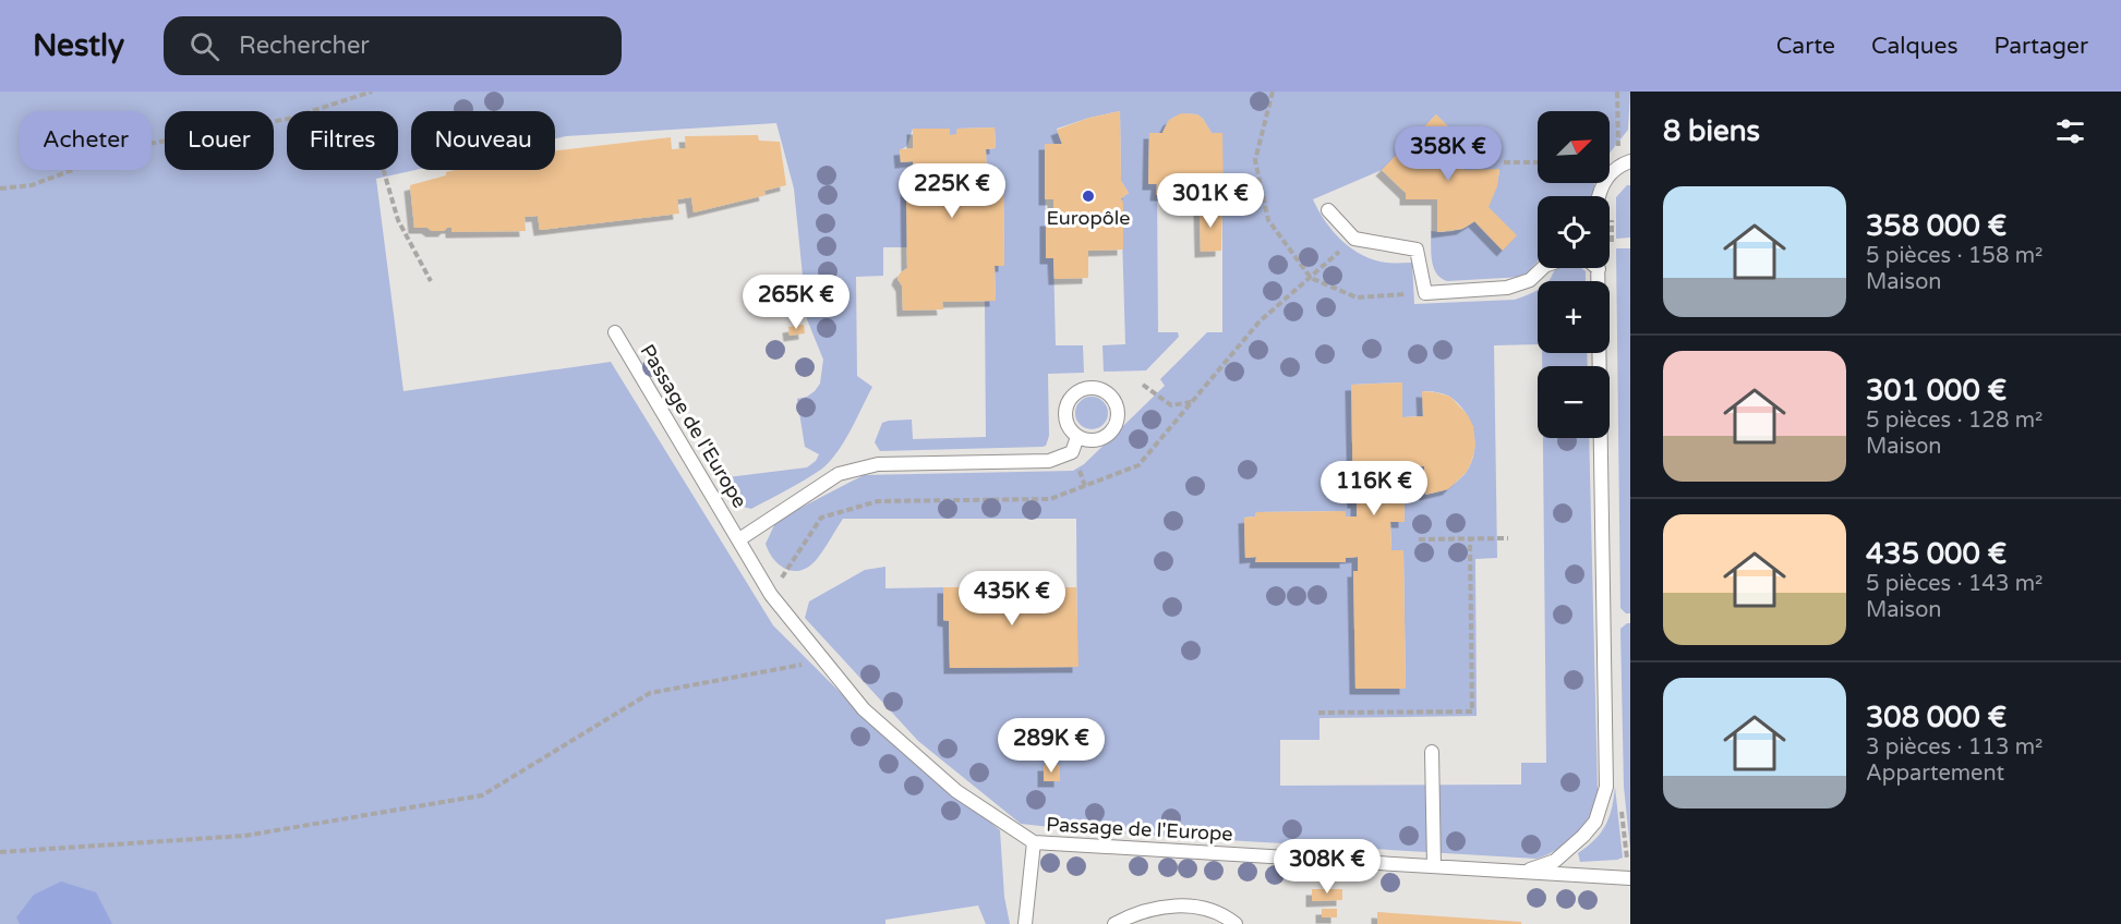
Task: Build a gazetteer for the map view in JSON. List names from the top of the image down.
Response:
{
  "streets": {
    "lane": ["Passage de l'Europe"]
  },
  "places": ["Europôle"],
  "north": "top right",
  "page": {
    "header": "Nestly",
    "search": "Rechercher",
    "nav": ["Carte", "Calques", "Partager"],
    "heading": "8 biens",
    "map_buttons": ["+", "−"],
    "chip": [
      "Acheter",
      "Louer",
      "Filtres",
      "Nouveau"
    ],
    "price": [
      "358K €",
      "225K €",
      "301K €",
      "265K €",
      "116K €",
      "435K €",
      "289K €",
      "308K €"
    ],
    "list": [
      {
        "name": "358 000 €",
        "note": "5 pièces · 158 m² · Maison"
      },
      {
        "name": "301 000 €",
        "note": "5 pièces · 128 m² · Maison"
      },
      {
        "name": "435 000 €",
        "note": "5 pièces · 143 m² · Maison"
      },
      {
        "name": "308 000 €",
        "note": "3 pièces · 113 m² · Appartement"
      }
    ]
  }
}
